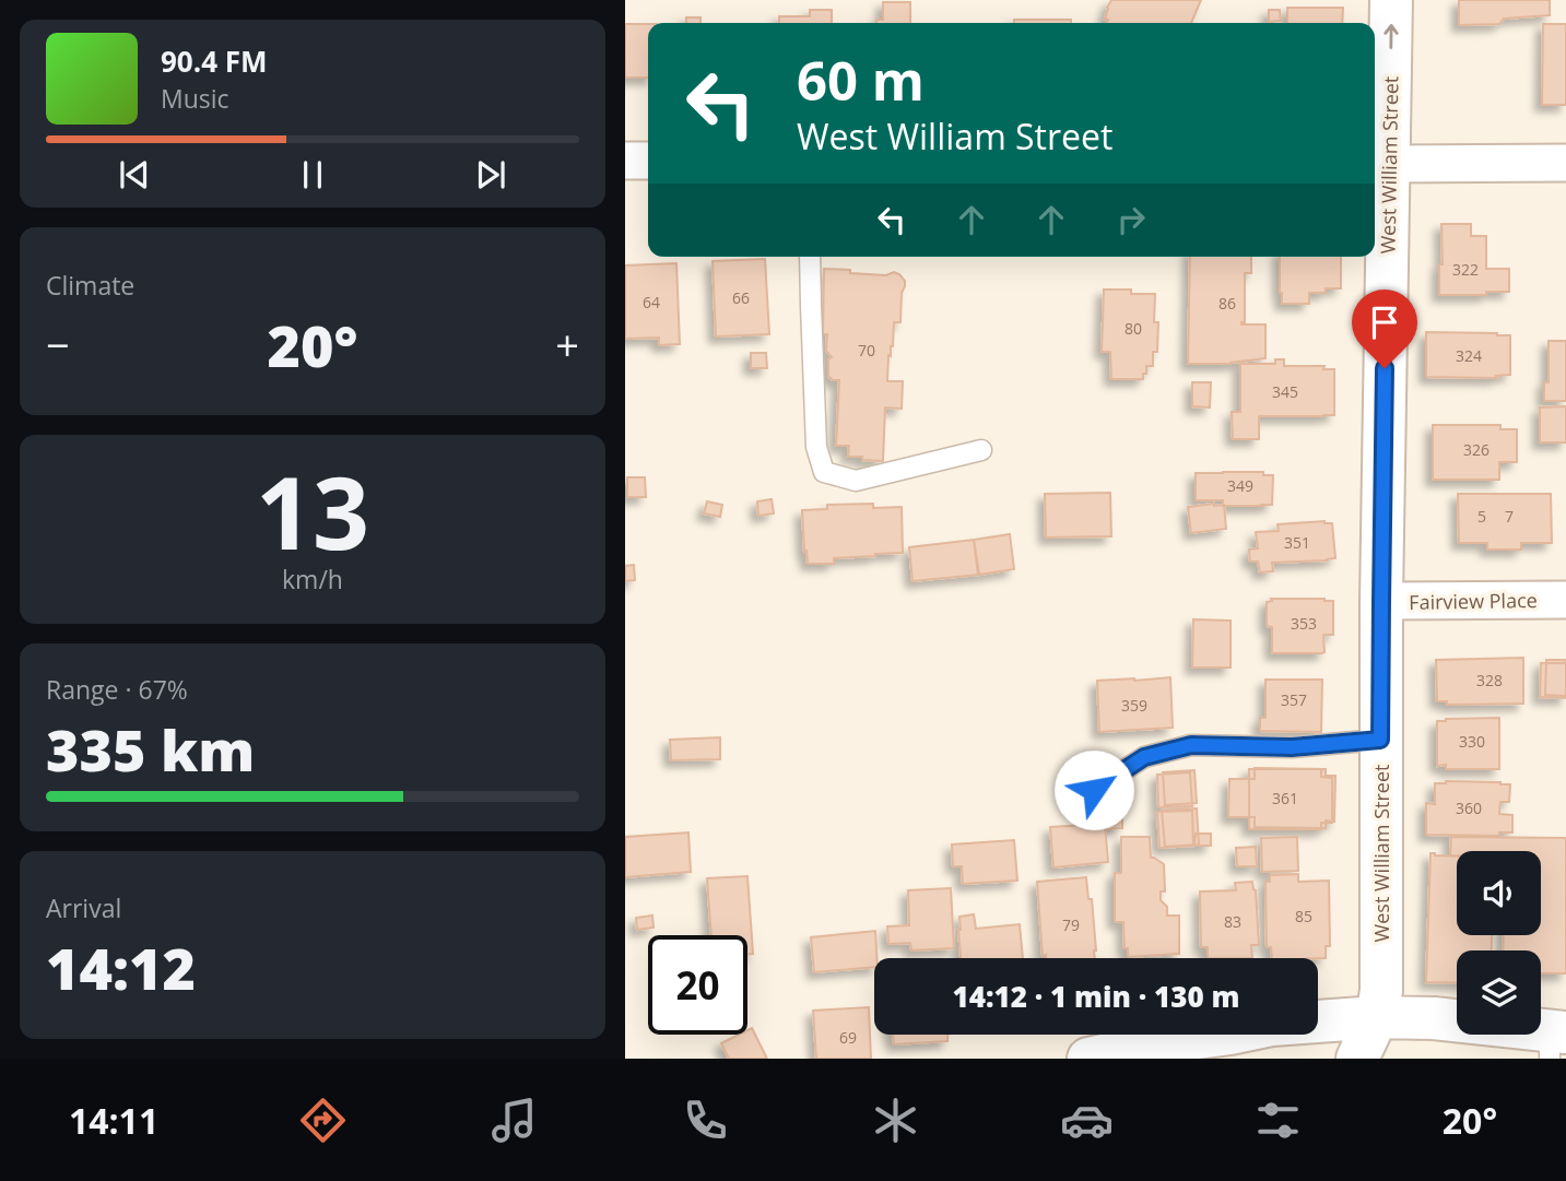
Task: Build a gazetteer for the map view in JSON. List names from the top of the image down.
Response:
{
  "streets": {
    "street": ["West William Street", "Fairview Place"]
  },
  "crossings": [
    ["West William Street", "Fairview Place"]
  ],
  "house_numbers": [
    "322",
    "66",
    "64",
    "86",
    "80",
    "70",
    "324",
    "345",
    "326",
    "349",
    "5",
    "7",
    "351",
    "353",
    "328",
    "357",
    "359",
    "330",
    "361",
    "360",
    "85",
    "83",
    "79",
    "69"
  ],
  "page": {
    "turn": ["60 m", "West William Street"],
    "song": ["90.4 FM", "Music"],
    "tile": [
      "Climate",
      ["13", "km/h"],
      ["Range · 67%", "335 km"],
      ["Arrival", "14:12"]
    ],
    "heat": ["−", "20°", "+"],
    "limit": "20",
    "trip": "14:12 · 1 min · 130 m",
    "tabs": ["14:11", "20°"]
  }
}
